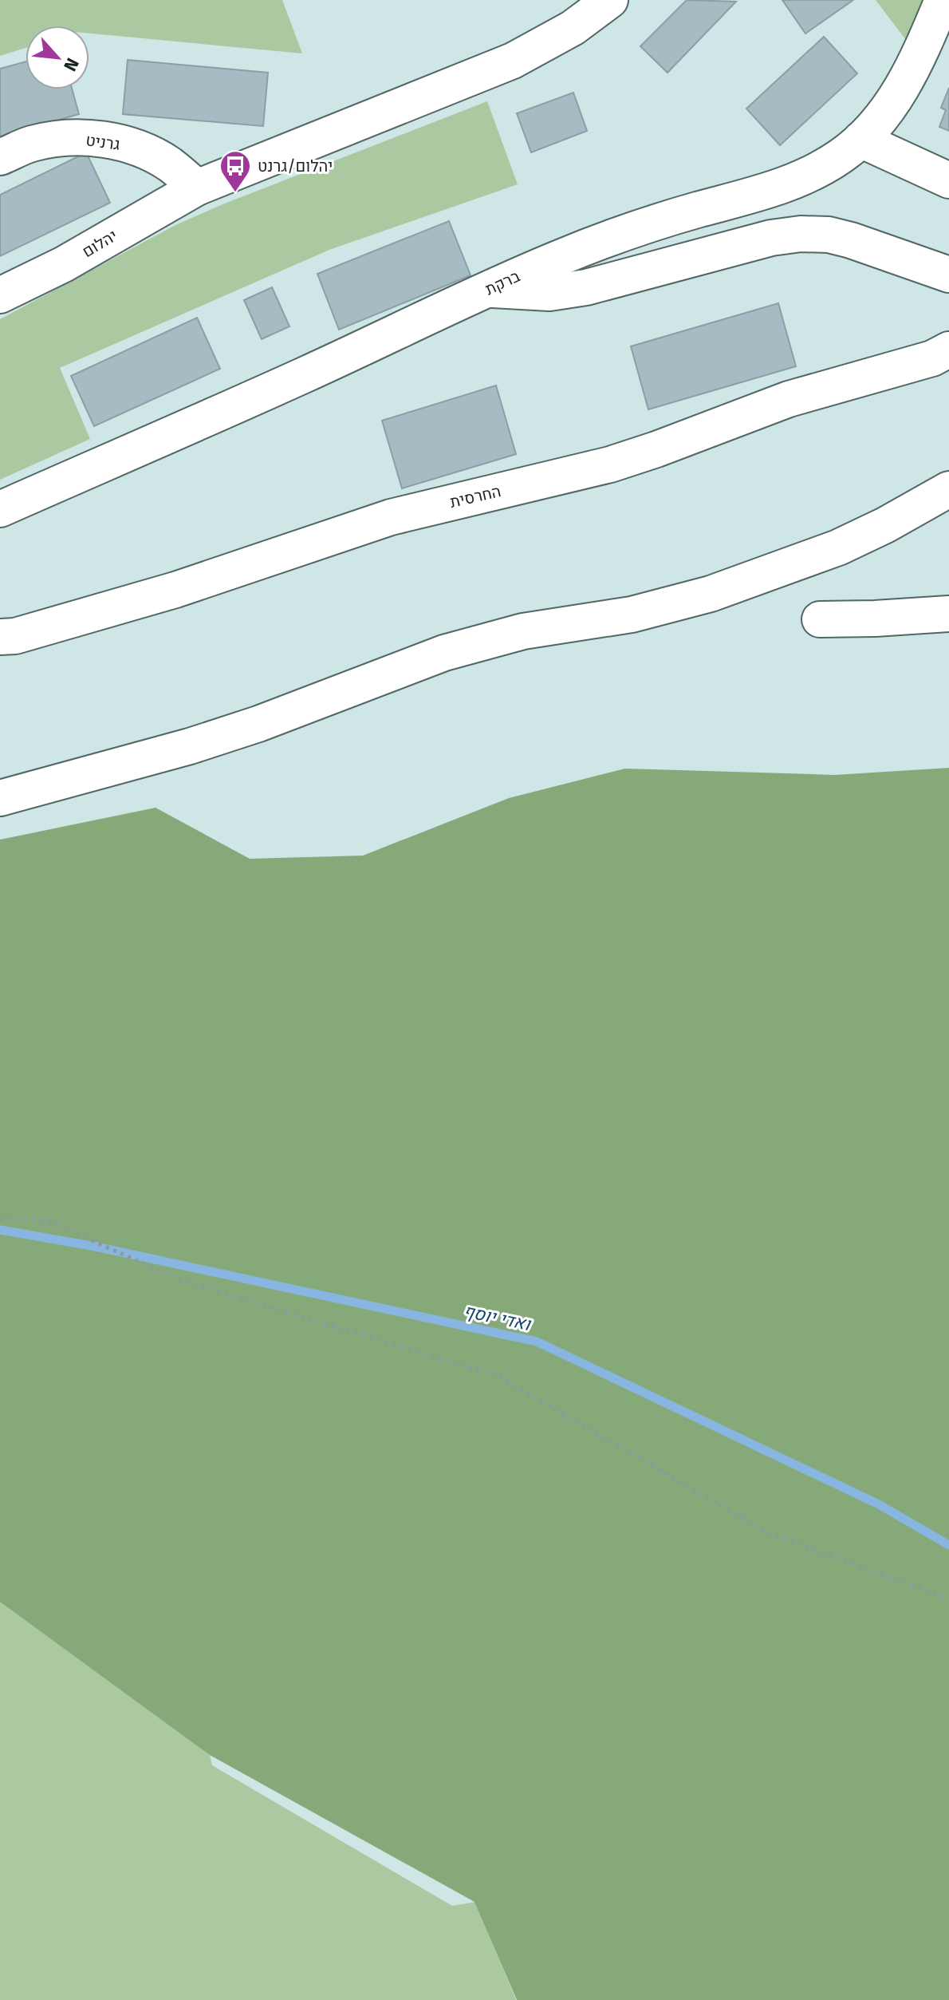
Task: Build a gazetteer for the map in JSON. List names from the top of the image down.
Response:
{
  "streets": {
    "street": [
      "גרניט",
      "יהלום",
      "ברקת",
      "החרסית"
    ]
  },
  "crossings": [
    ["גרניט", "יהלום"]
  ],
  "water": ["ואדי יוסף"],
  "places": {
    "bus stop": ["יהלום/גרנט"]
  },
  "north": "bottom right"
}
